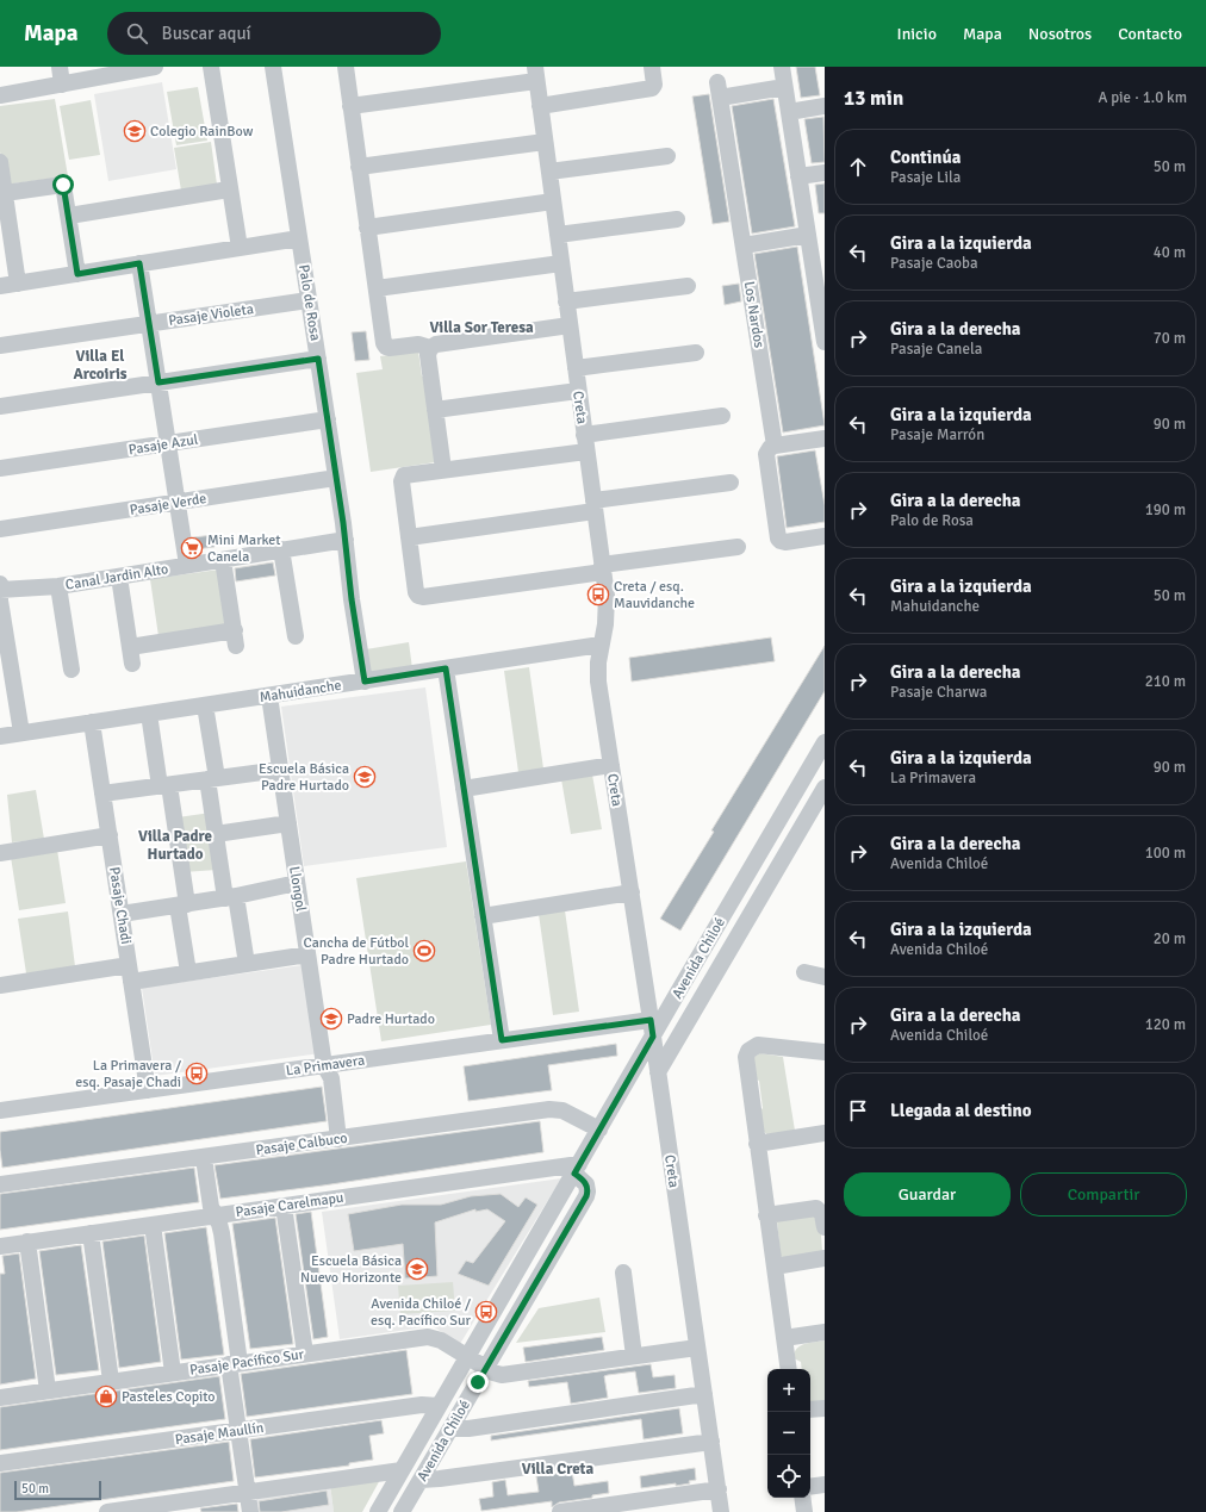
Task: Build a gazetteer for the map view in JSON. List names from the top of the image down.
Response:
{
  "streets": {
    "street": [
      "Palo de Rosa",
      "Pasaje Violeta",
      "Los Nardos",
      "Creta",
      "Pasaje Azul",
      "Pasaje Verde",
      "Canal Jardin Alto",
      "Mahuidanche",
      "Llongol",
      "Pasaje Chadi",
      "Avenida Chiloé",
      "La Primavera",
      "Pasaje Calbuco",
      "Pasaje Carelmapu",
      "Pasaje Pacífico Sur",
      "Pasaje Maullín"
    ]
  },
  "crossings": [
    ["Palo de Rosa", "Pasaje Violeta"],
    ["Palo de Rosa", "Pasaje Azul"],
    ["Palo de Rosa", "Pasaje Verde"],
    ["Palo de Rosa", "Canal Jardin Alto"],
    ["Palo de Rosa", "Mahuidanche"],
    ["Creta", "Mahuidanche"],
    ["Creta", "Avenida Chiloé"],
    ["Creta", "La Primavera"],
    ["Creta", "Pasaje Pacífico Sur"],
    ["Mahuidanche", "Llongol"],
    ["Mahuidanche", "Pasaje Chadi"],
    ["Llongol", "La Primavera"],
    ["Llongol", "Pasaje Calbuco"],
    ["Pasaje Chadi", "La Primavera"],
    ["Avenida Chiloé", "Pasaje Calbuco"],
    ["Avenida Chiloé", "Pasaje Carelmapu"],
    ["Avenida Chiloé", "Pasaje Pacífico Sur"],
    ["Avenida Chiloé", "Pasaje Maullín"]
  ],
  "districts": [
    "Villa Sor Teresa",
    "Villa El Arcoiris",
    "Villa Padre Hurtado",
    "Villa Creta"
  ],
  "places": {
    "school or university": [
      "Colegio RainBow",
      "Escuela Básica Padre Hurtado",
      "Padre Hurtado",
      "Escuela Básica Nuevo Horizonte"
    ],
    "supermarket": ["Mini Market Canela"],
    "bus stop": ["Creta / esq. Mauvidanche", "La Primavera / esq. Pasaje Chadi", "Avenida Chiloé / esq. Pacífico Sur"],
    "sports": ["Cancha de Fútbol Padre Hurtado"],
    "shop": ["Pasteles Copito"]
  },
  "scale_bar": "50 m",
  "page": {
    "header": "Mapa",
    "search": "Buscar aquí",
    "nav": [
      "Inicio",
      "Mapa",
      "Nosotros",
      "Contacto"
    ],
    "heading": ["13 min", "A pie · 1.0 km"],
    "list": [
      ["Continúa", "Pasaje Lila", "50 m"],
      ["Gira a la izquierda", "Pasaje Caoba", "40 m"],
      ["Gira a la derecha", "Pasaje Canela", "70 m"],
      ["Gira a la izquierda", "Pasaje Marrón", "90 m"],
      ["Gira a la derecha", "Palo de Rosa", "190 m"],
      ["Gira a la izquierda", "Mahuidanche", "50 m"],
      ["Gira a la derecha", "Pasaje Charwa", "210 m"],
      ["Gira a la izquierda", "La Primavera", "90 m"],
      ["Gira a la derecha", "Avenida Chiloé", "100 m"],
      ["Gira a la izquierda", "Avenida Chiloé", "20 m"],
      ["Gira a la derecha", "Avenida Chiloé", "120 m"],
      "Llegada al destino"
    ],
    "buttons": ["Guardar", "Compartir"],
    "map_buttons": ["+", "−"],
    "scale": "50 m"
  }
}
